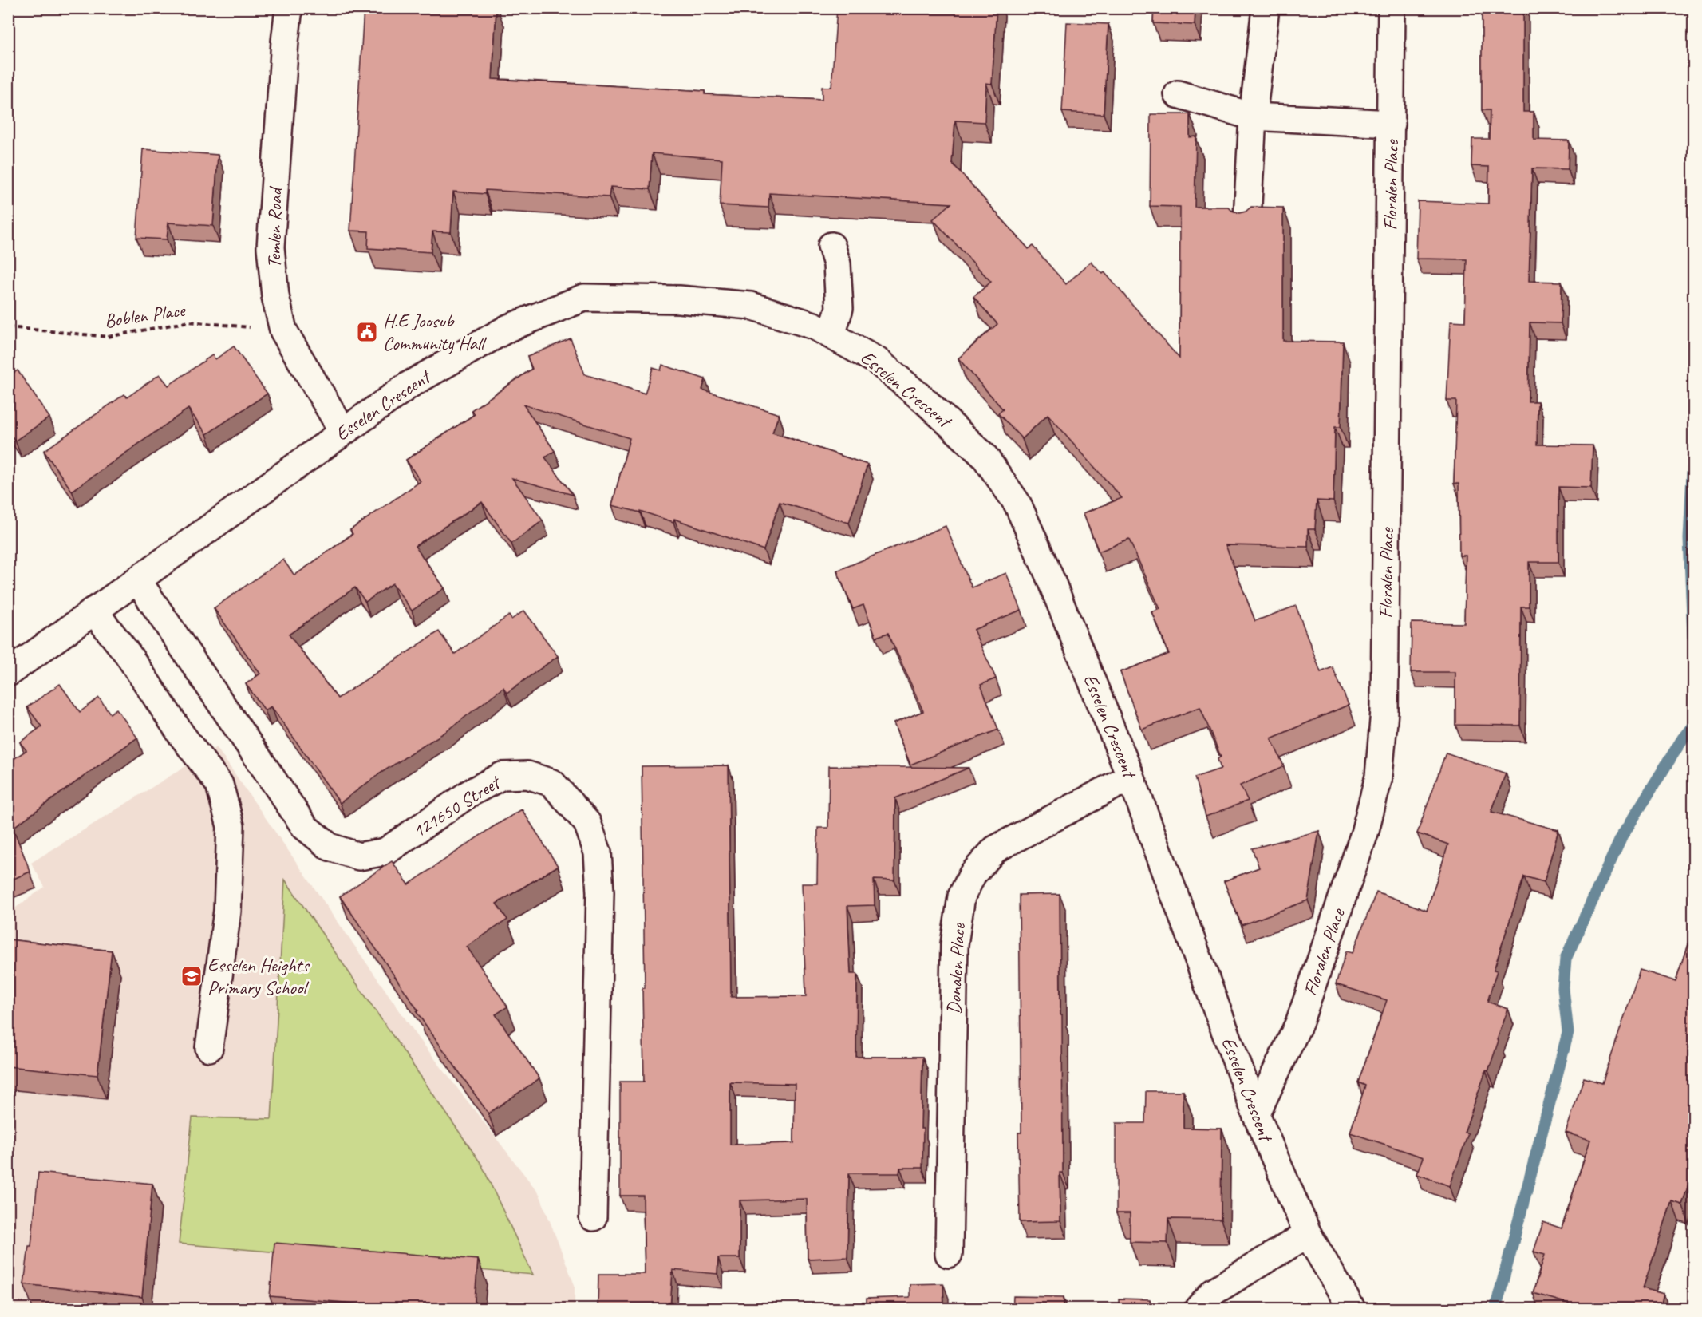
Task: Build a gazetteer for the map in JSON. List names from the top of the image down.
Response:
{
  "streets": {
    "street": [
      "Floralen Place",
      "Temlen Road",
      "Esselen Crescent",
      "121650 Street",
      "Donalen Place"
    ],
    "path": ["Boblen Place"]
  },
  "crossings": [
    ["Floralen Place", "Esselen Crescent"],
    ["Temlen Road", "Boblen Place"],
    ["Temlen Road", "Esselen Crescent"],
    ["Esselen Crescent", "121650 Street"],
    ["Esselen Crescent", "Donalen Place"]
  ],
  "places": {
    "public building": ["H.E Joosub Community Hall"],
    "school or university": ["Esselen Heights Primary School"]
  }
}
